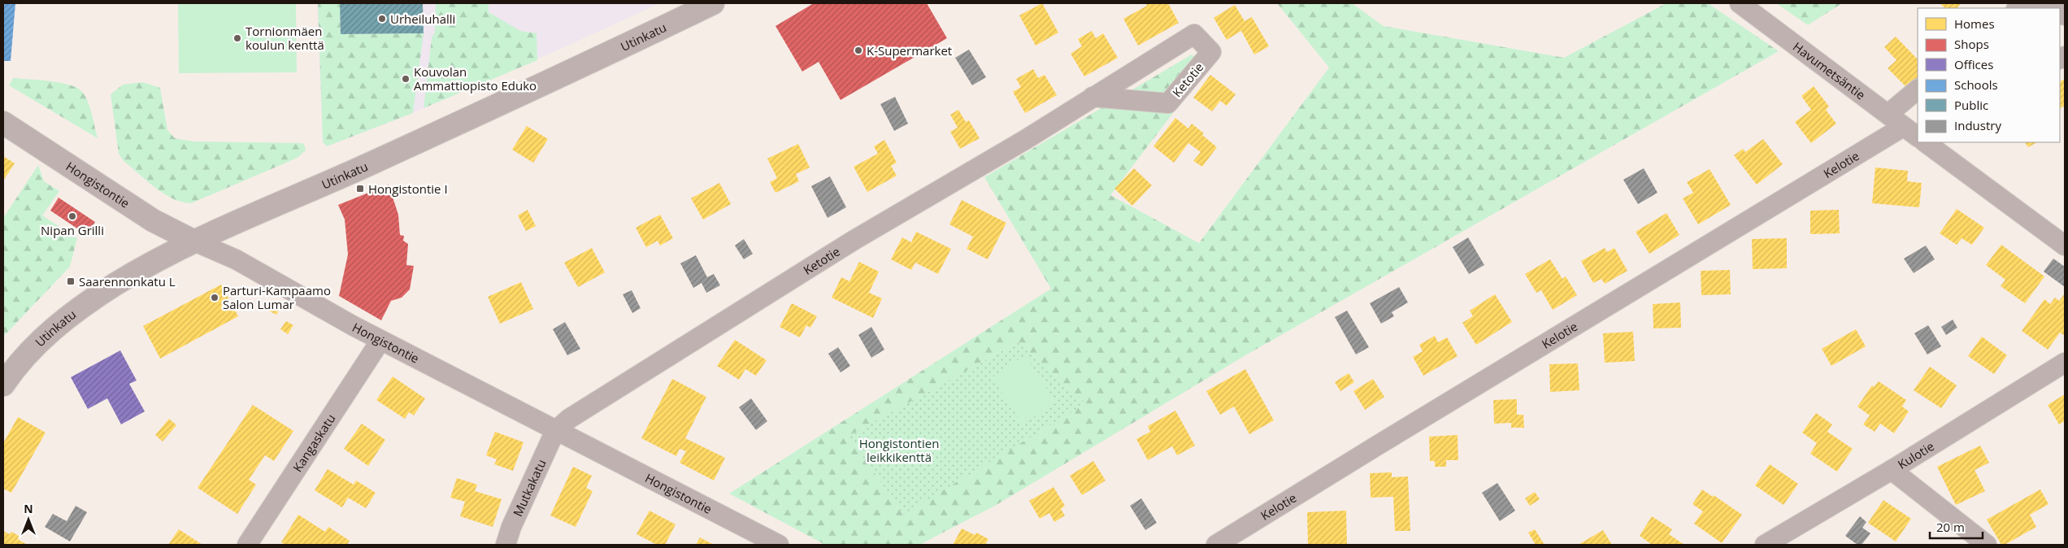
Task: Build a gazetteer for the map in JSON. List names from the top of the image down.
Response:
{
  "streets": {
    "street": [
      "Utinkatu",
      "Havumetsäntie",
      "Ketotie",
      "Kelotie",
      "Hongistontie",
      "Kangaskatu",
      "Kulotie",
      "Mutkakatu"
    ]
  },
  "crossings": [
    ["Utinkatu", "Hongistontie"],
    ["Havumetsäntie", "Kelotie"],
    ["Ketotie", "Hongistontie"],
    ["Ketotie", "Mutkakatu"],
    ["Hongistontie", "Kangaskatu"],
    ["Hongistontie", "Mutkakatu"]
  ],
  "parks": ["Hongistontien leikkikenttä"],
  "places": {
    "other": [
      "Urheiluhalli",
      "Tornionmäen koulun kenttä",
      "K-Supermarket",
      "Kouvolan Ammattiopisto Eduko",
      "Nipan Grilli",
      "Parturi-Kampaamo Salon Lumar"
    ],
    "transit": ["Hongistontie I", "Saarennonkatu L"]
  },
  "legend": [
    "Homes",
    "Shops",
    "Offices",
    "Schools",
    "Public",
    "Industry"
  ],
  "scale_bar": "20 m",
  "north": "top"
}
